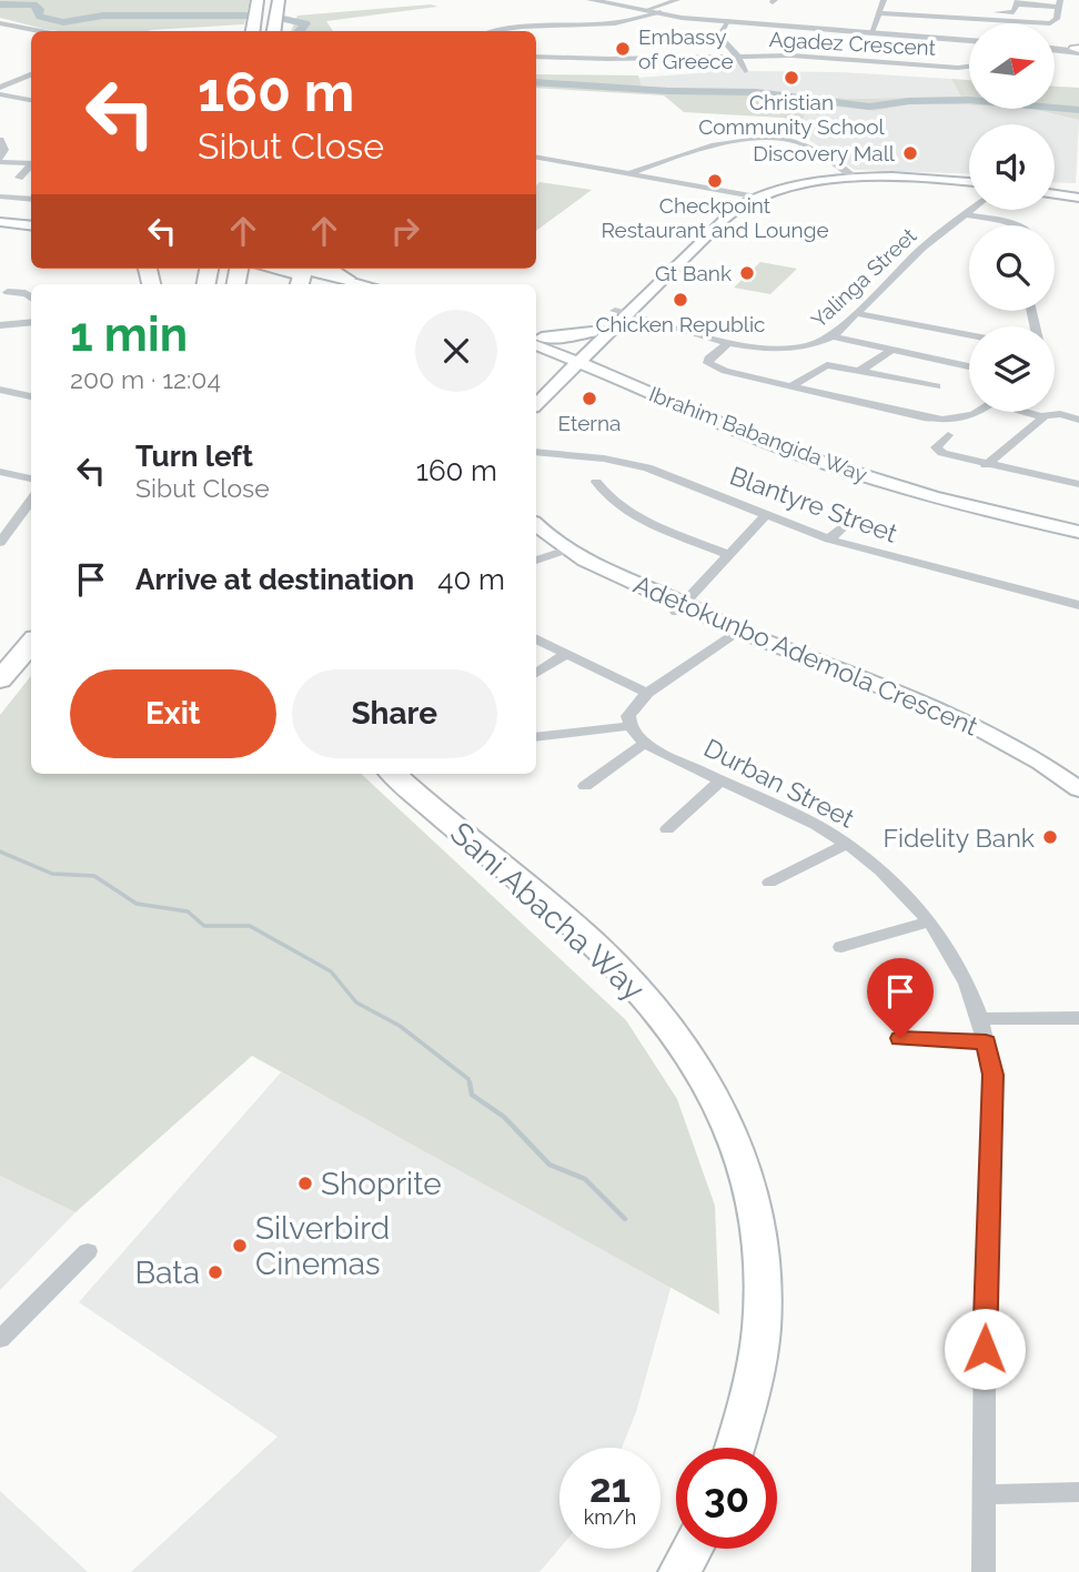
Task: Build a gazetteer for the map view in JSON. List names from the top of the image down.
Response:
{
  "streets": {
    "highway": ["Sani Abacha Way"],
    "main road": ["Ibrahim Babangida Way", "Adetokunbo Ademola Crescent"],
    "street": [
      "Agadez Crescent",
      "Yalinga Street",
      "Blantyre Street",
      "Durban Street"
    ]
  },
  "places": [
    "Embassy of Greece",
    "Christian Community School",
    "Discovery Mall",
    "Checkpoint Restaurant and Lounge",
    "Gt Bank",
    "Chicken Republic",
    "Eterna",
    "Fidelity Bank",
    "Shoprite",
    "Silverbird Cinemas",
    "Bata"
  ],
  "north": "right",
  "page": {
    "turn": ["160 m", "Sibut Close"],
    "heading": ["1 min", "200 m · 12:04"],
    "list": [
      {
        "name": "Turn left",
        "note": "Sibut Close",
        "value": "160 m"
      },
      {
        "name": "Arrive at destination",
        "value": "40 m"
      }
    ],
    "buttons": ["Exit", "Share"],
    "speed": "21 km/h",
    "limit": "30"
  }
}
